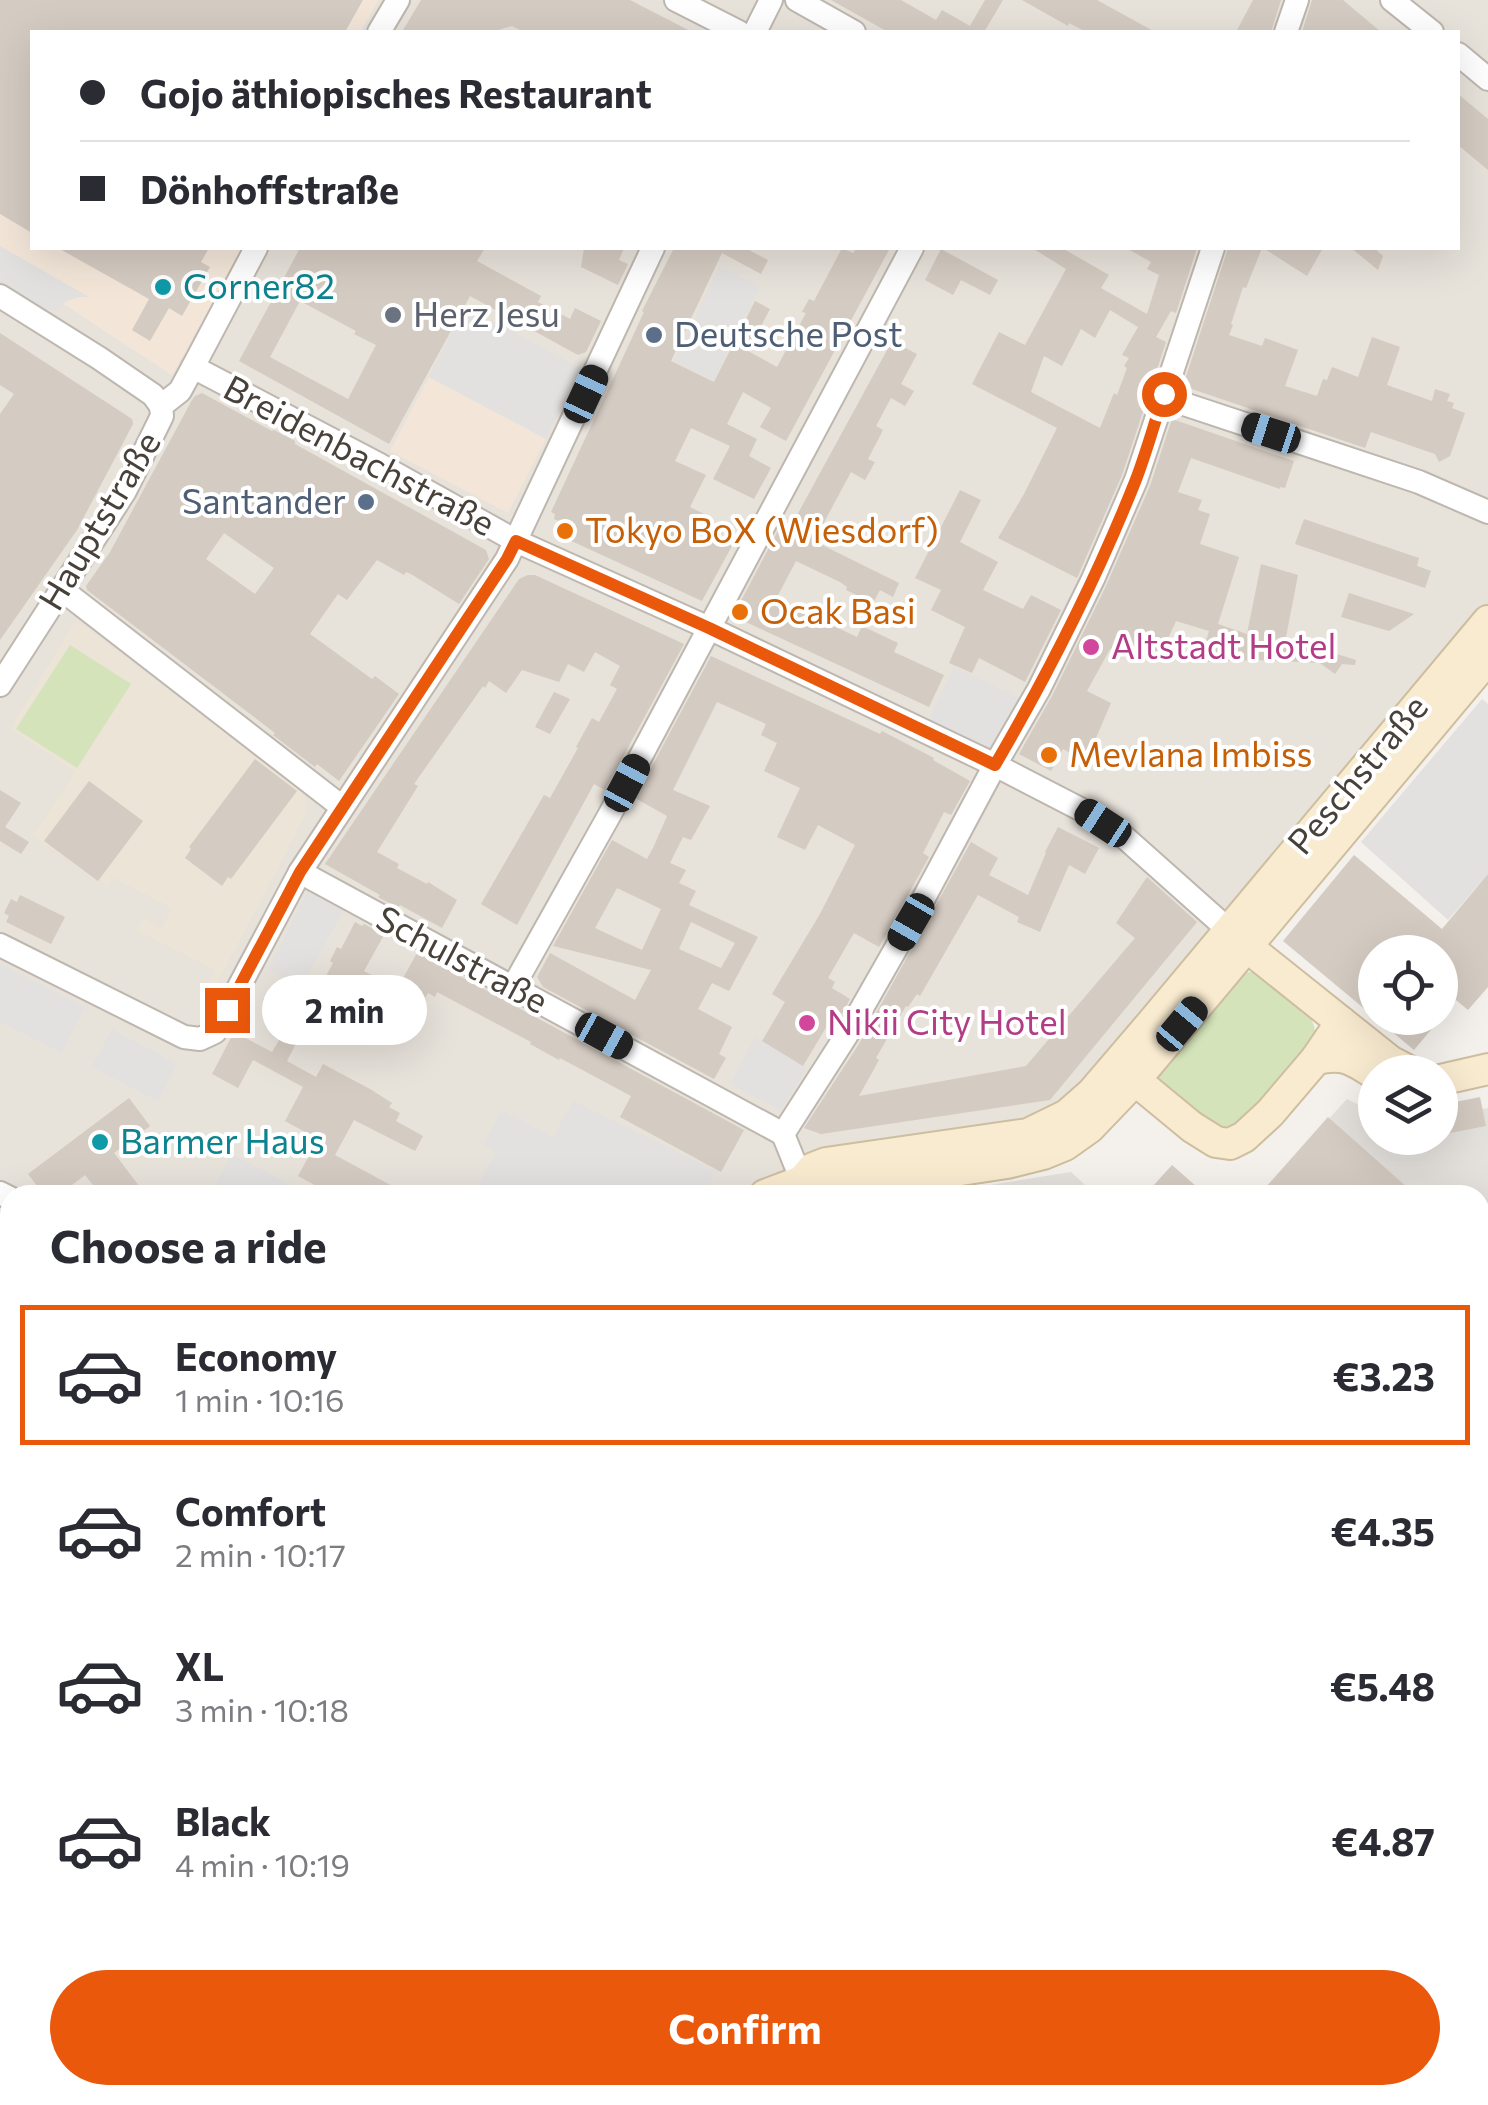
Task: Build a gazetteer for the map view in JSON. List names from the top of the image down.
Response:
{
  "streets": {
    "main road": ["Peschstraße"],
    "street": ["Breidenbachstraße", "Hauptstraße", "Schulstraße"]
  },
  "crossings": [
    ["Breidenbachstraße", "Hauptstraße"],
    ["Breidenbachstraße", "Peschstraße"]
  ],
  "places": [
    "Corner82",
    "Herz Jesu",
    "Deutsche Post",
    "Santander",
    "Tokyo BoX (Wiesdorf)",
    "Ocak Basi",
    "Altstadt Hotel",
    "Mevlana Imbiss",
    "Nikii City Hotel",
    "Barmer Haus"
  ],
  "page": {
    "banner": ["Gojo äthiopisches Restaurant", "Dönhoffstraße"],
    "bubble": "2 min",
    "heading": "Choose a ride",
    "list": [
      {
        "name": "Economy",
        "note": "1 min · 10:16",
        "value": "€3.23"
      },
      {
        "name": "Comfort",
        "note": "2 min · 10:17",
        "value": "€4.35"
      },
      {
        "name": "XL",
        "note": "3 min · 10:18",
        "value": "€5.48"
      },
      {
        "name": "Black",
        "note": "4 min · 10:19",
        "value": "€4.87"
      }
    ],
    "buttons": "Confirm"
  }
}
